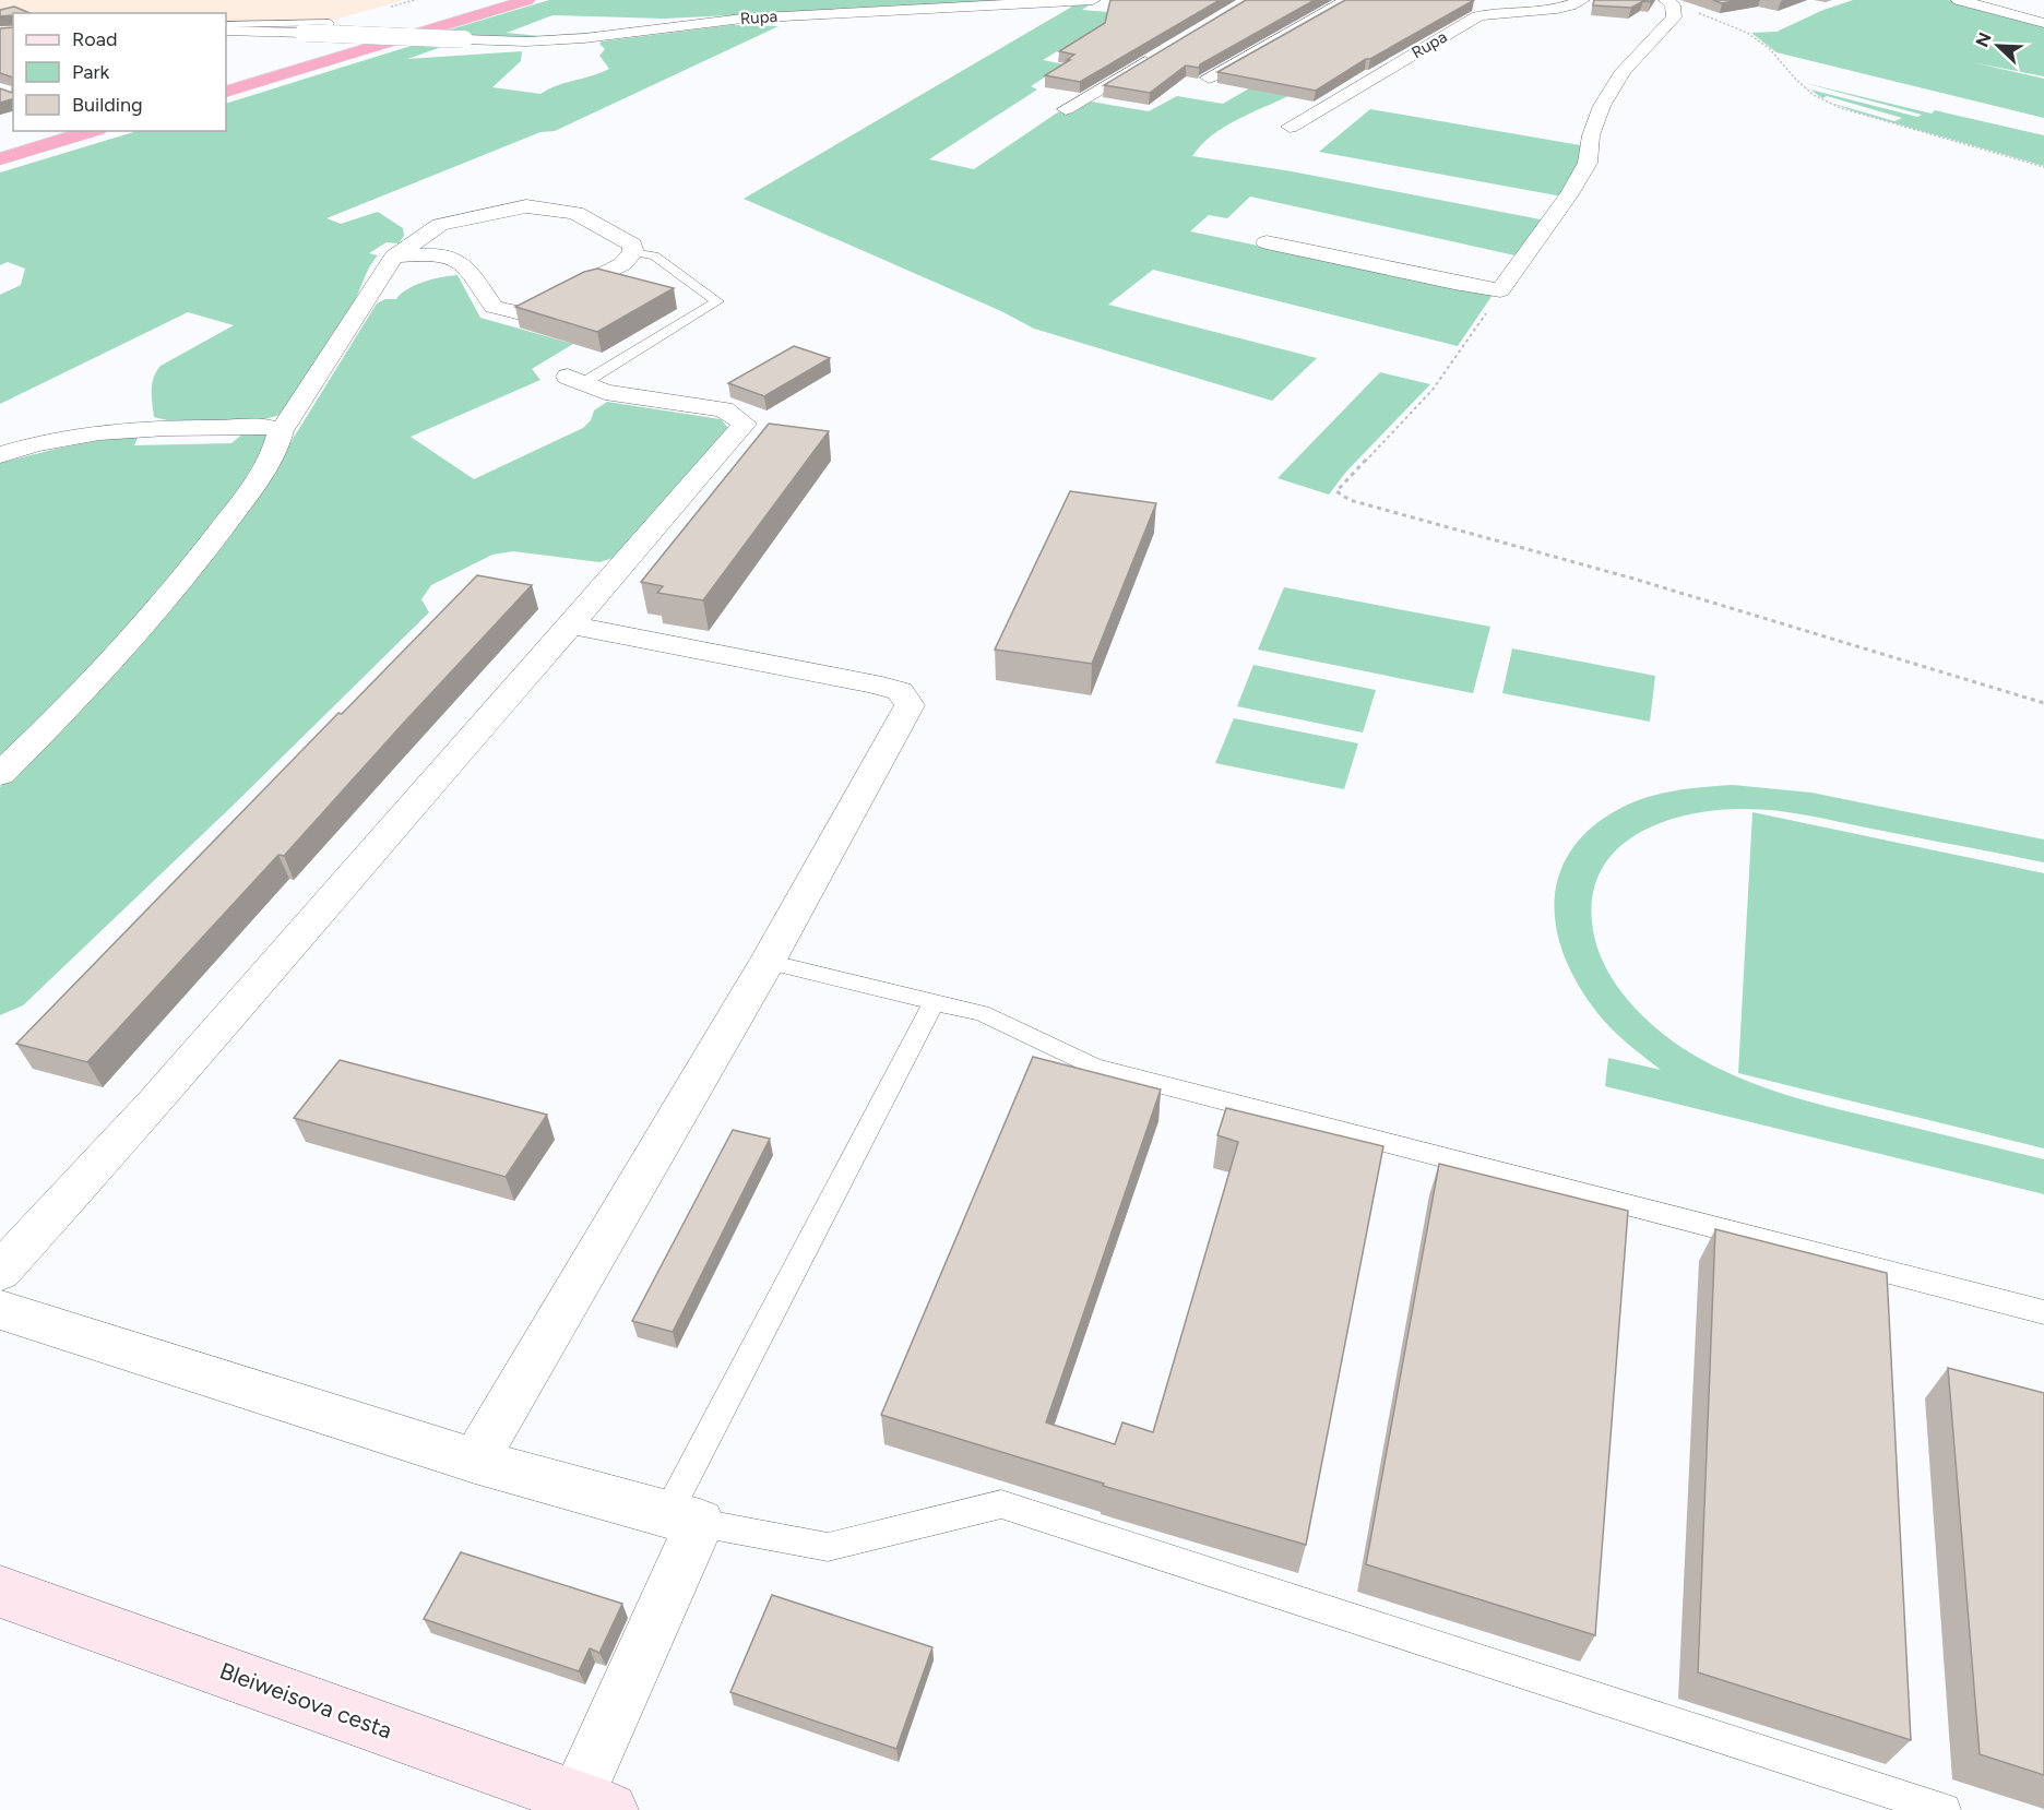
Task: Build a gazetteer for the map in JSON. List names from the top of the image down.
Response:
{
  "streets": {
    "main road": ["Bleiweisova cesta"],
    "street": ["Rupa"]
  },
  "legend": ["Road", "Park", "Building"],
  "north": "top left"
}
